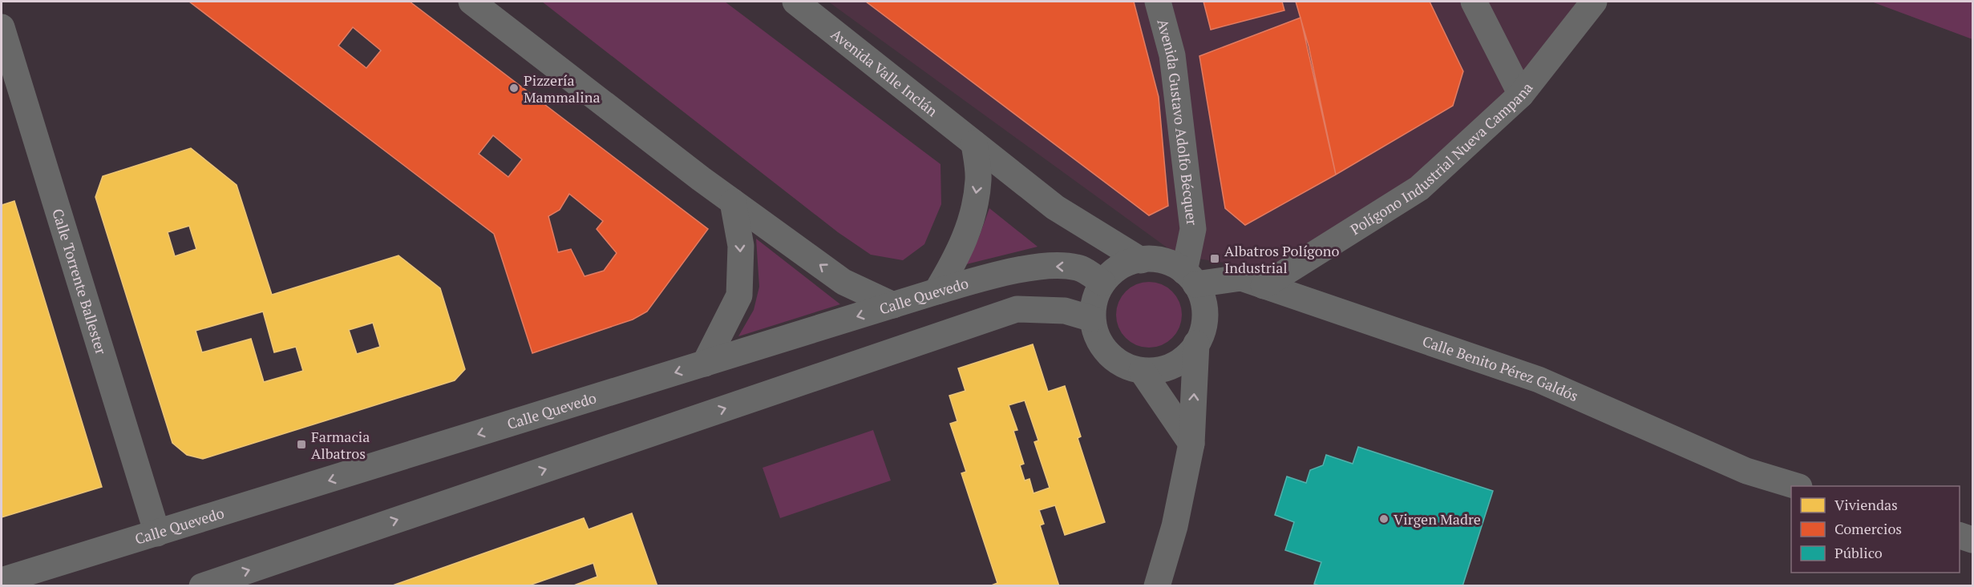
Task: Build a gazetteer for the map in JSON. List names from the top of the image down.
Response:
{
  "streets": {
    "street": [
      "Avenida Valle Inclán",
      "Avenida Gustavo Adolfo Bécquer",
      "Polígono Industrial Nueva Campana",
      "Calle Torrente Ballester",
      "Calle Quevedo",
      "Calle Benito Pérez Galdós"
    ]
  },
  "crossings": [
    ["Avenida Valle Inclán", "Avenida Gustavo Adolfo Bécquer"],
    ["Avenida Valle Inclán", "Calle Quevedo"],
    ["Avenida Valle Inclán", "Calle Benito Pérez Galdós"],
    ["Avenida Gustavo Adolfo Bécquer", "Calle Quevedo"],
    ["Avenida Gustavo Adolfo Bécquer", "Calle Benito Pérez Galdós"],
    ["Polígono Industrial Nueva Campana", "Calle Benito Pérez Galdós"],
    ["Calle Torrente Ballester", "Calle Quevedo"],
    ["Calle Quevedo", "Calle Benito Pérez Galdós"]
  ],
  "places": {
    "other": ["Pizzería Mammalina", "Virgen Madre"],
    "transit": ["Albatros Polígono Industrial", "Farmacia Albatros"]
  },
  "legend": ["Viviendas", "Comercios", "Público"]
}
